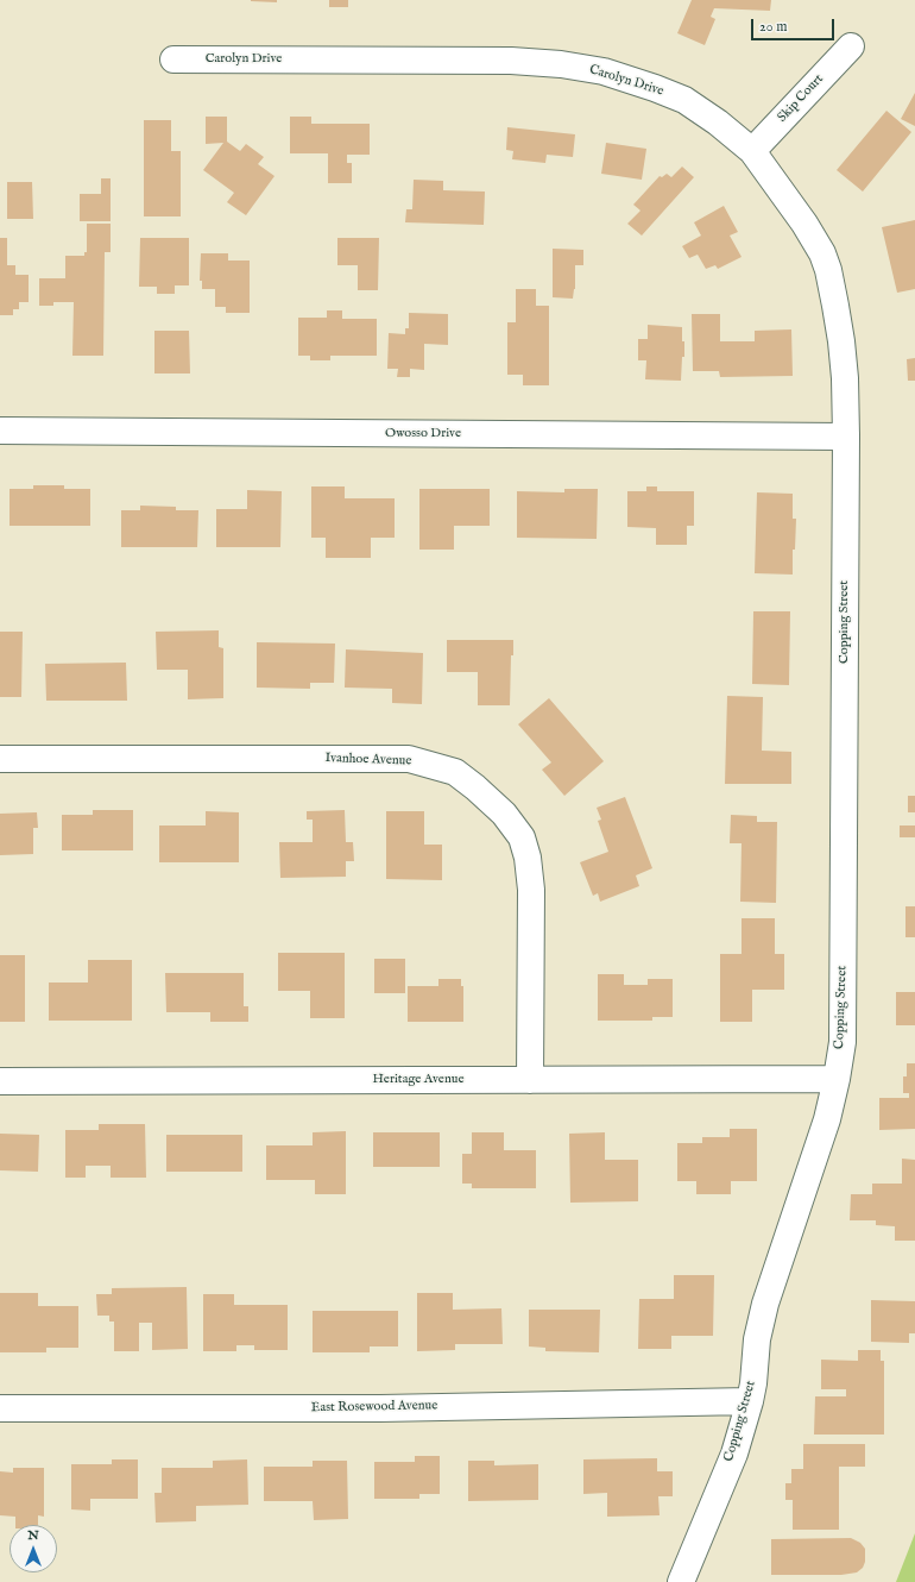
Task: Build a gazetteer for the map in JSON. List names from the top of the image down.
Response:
{
  "streets": {
    "street": [
      "Carolyn Drive",
      "Skip Court",
      "Owosso Drive",
      "Copping Street",
      "Ivanhoe Avenue",
      "Heritage Avenue",
      "East Rosewood Avenue"
    ]
  },
  "crossings": [
    ["Carolyn Drive", "Skip Court"],
    ["Carolyn Drive", "Owosso Drive"],
    ["Carolyn Drive", "Copping Street"],
    ["Owosso Drive", "Copping Street"],
    ["Copping Street", "Heritage Avenue"],
    ["Copping Street", "East Rosewood Avenue"],
    ["Ivanhoe Avenue", "Heritage Avenue"]
  ],
  "scale_bar": "20 m",
  "north": "top"
}
